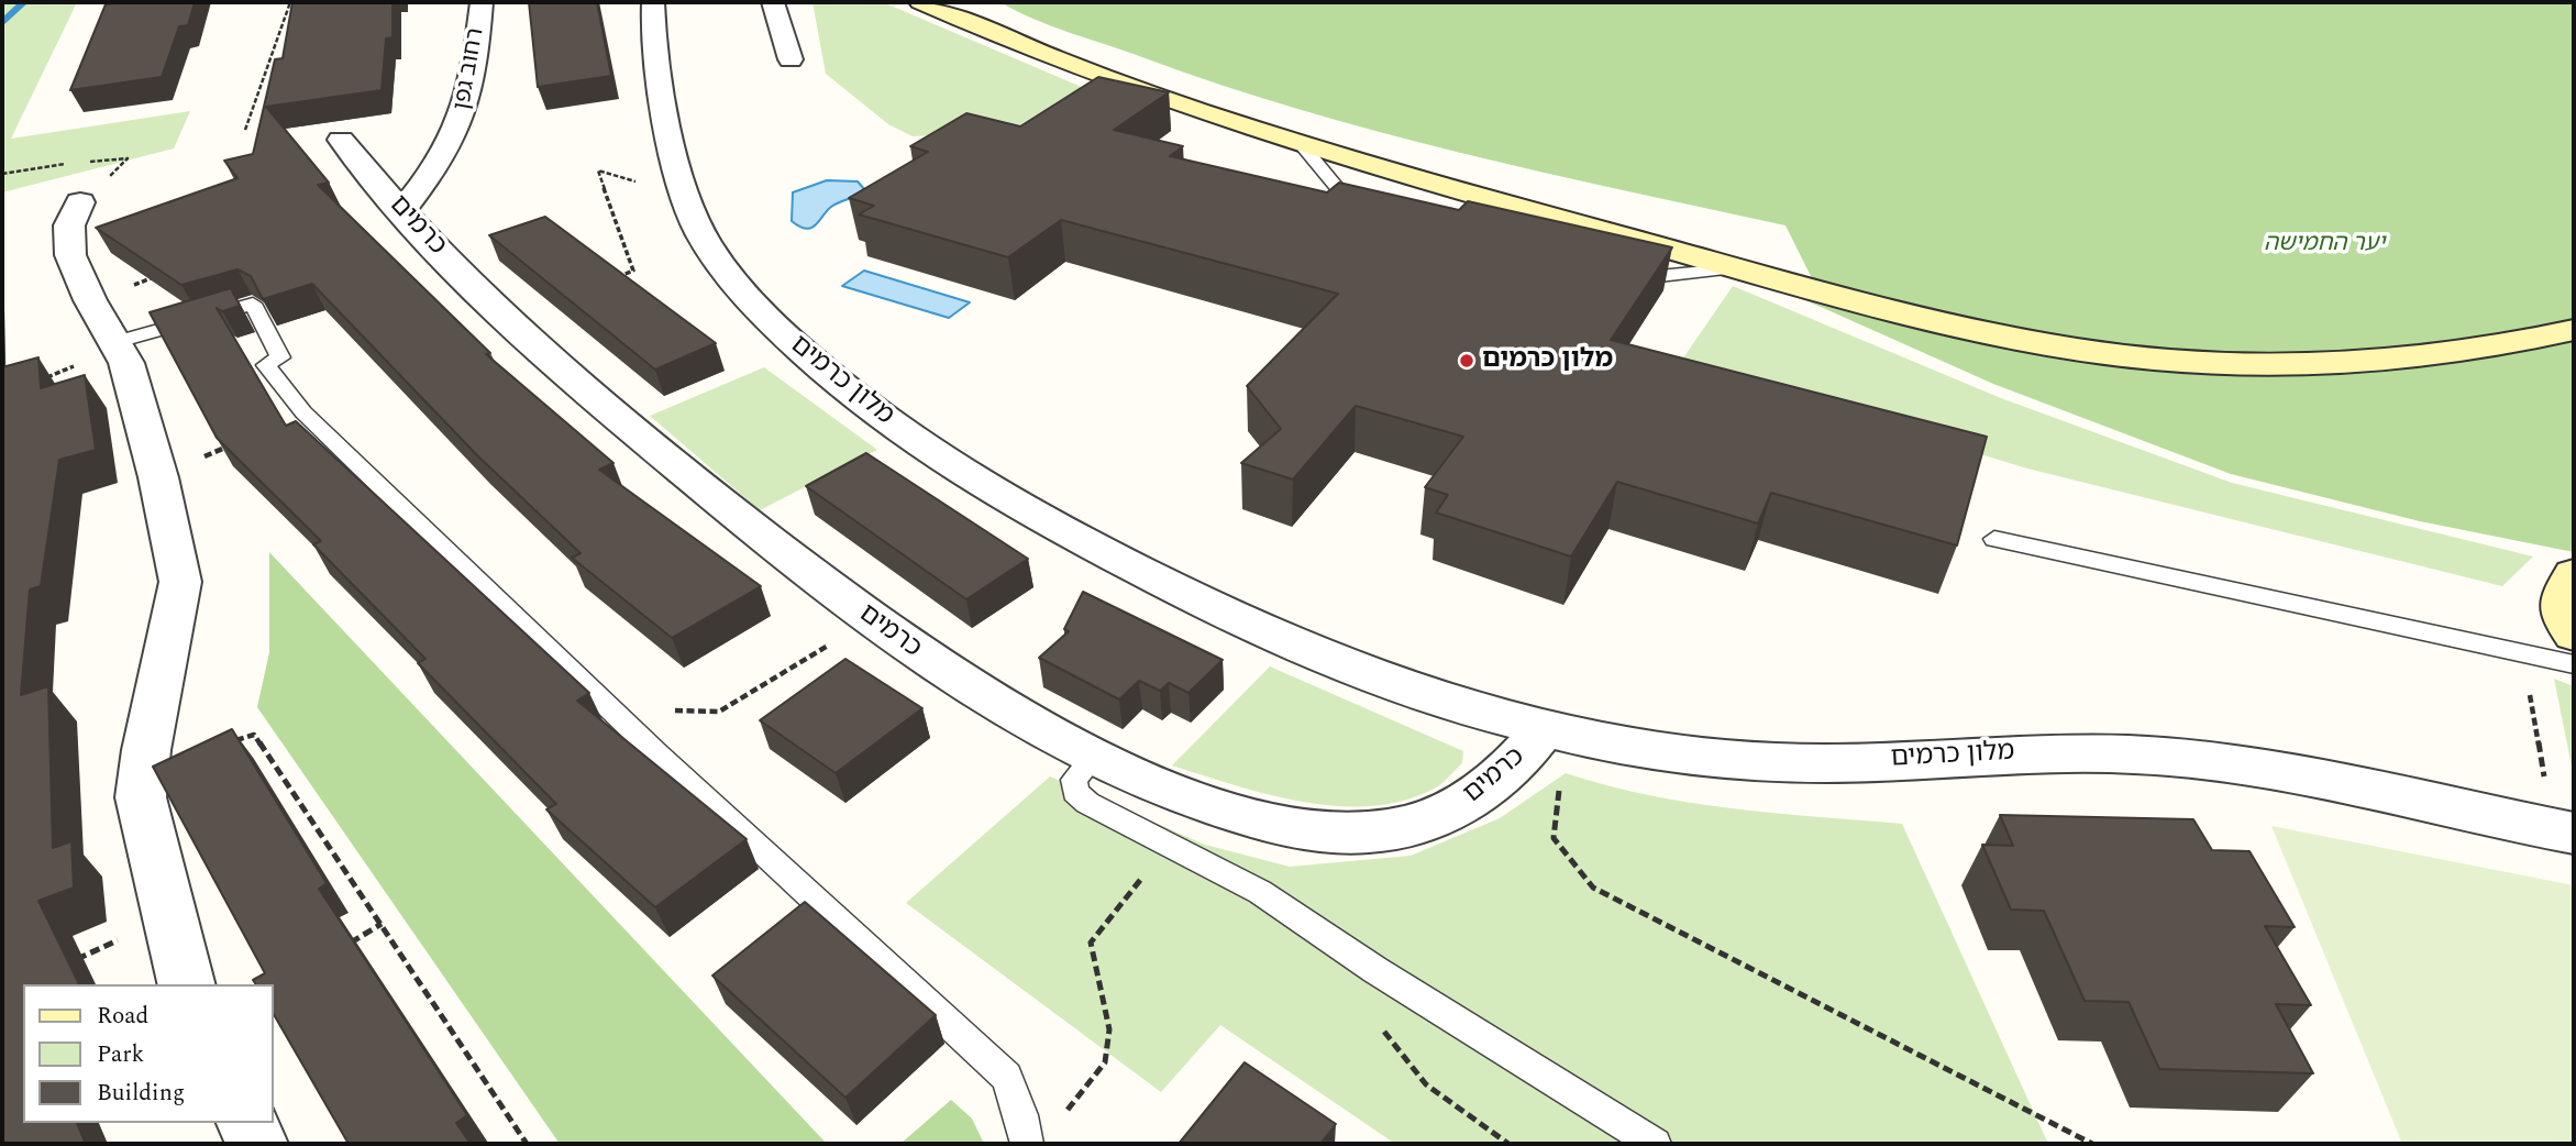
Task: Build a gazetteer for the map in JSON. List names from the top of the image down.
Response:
{
  "streets": {
    "street": ["רחוב גפן", "כרמים", "מלון כרמים"]
  },
  "crossings": [
    ["רחוב גפן", "כרמים"],
    ["כרמים", "מלון כרמים"]
  ],
  "parks": ["יער החמישה"],
  "places": ["מלון כרמים"],
  "legend": ["Road", "Park", "Building"]
}
